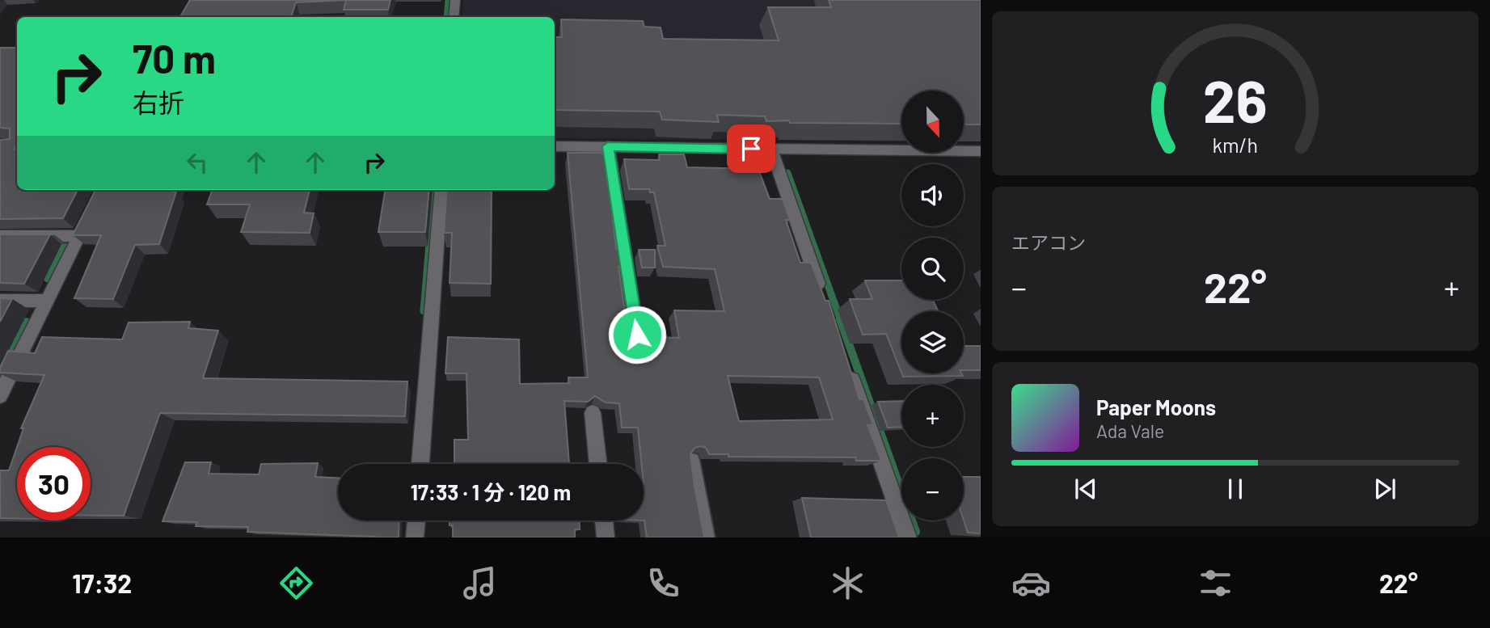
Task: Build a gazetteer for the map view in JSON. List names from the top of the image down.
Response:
{
  "north": "bottom",
  "page": {
    "turn": ["70 m", "右折"],
    "map_buttons": ["+", "−"],
    "tile": "エアコン",
    "heat": ["−", "22°", "+"],
    "song": ["Paper Moons", "Ada Vale"],
    "limit": "30",
    "trip": "17:33 · 1 分 · 120 m",
    "tabs": ["17:32", "22°"],
    "gauge": ["26", "km/h"]
  }
}
